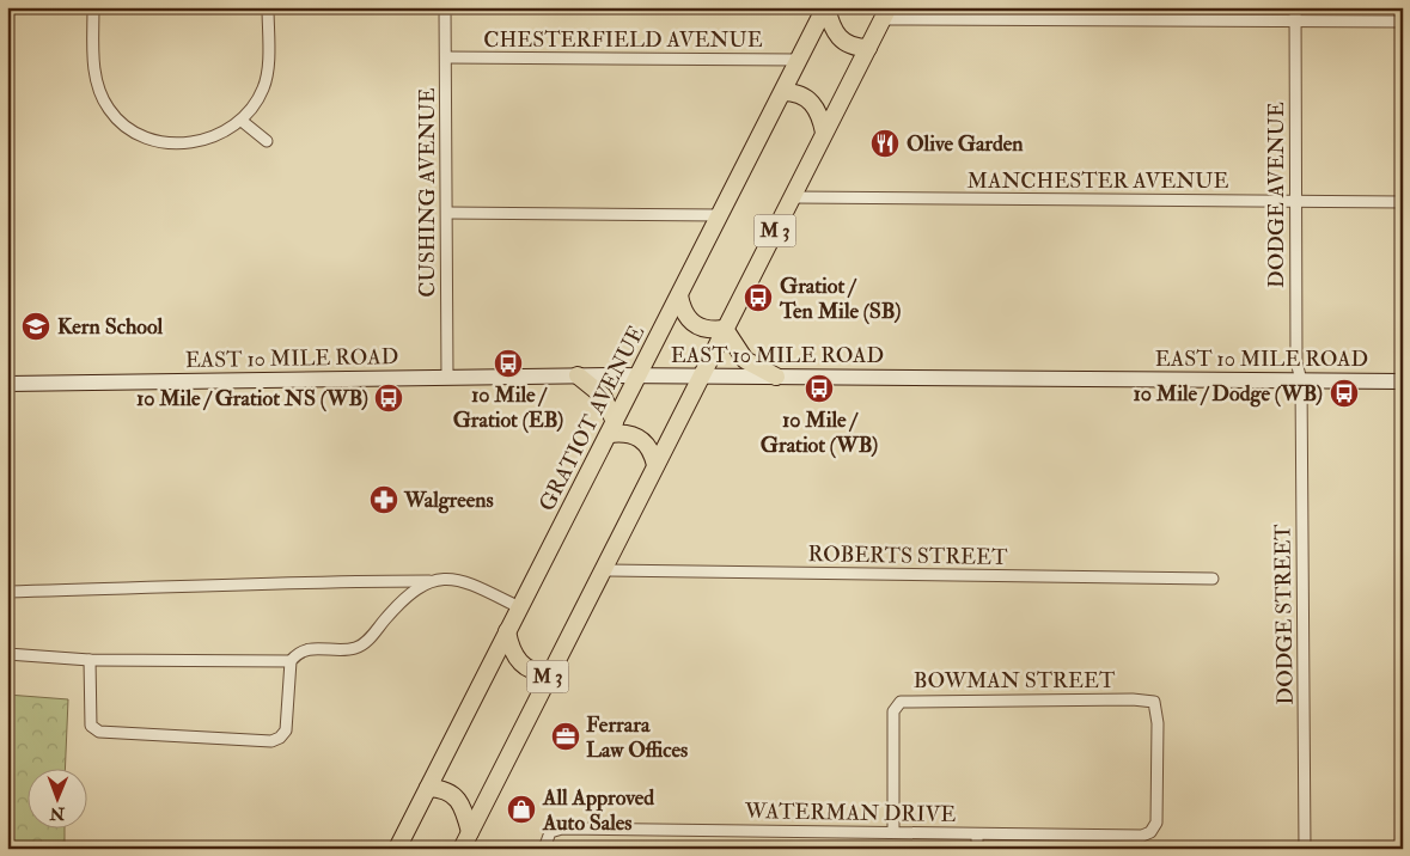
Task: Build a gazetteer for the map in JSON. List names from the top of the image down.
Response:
{
  "streets": {
    "main road": ["M 3", "EAST 10 MILE ROAD", "GRATIOT AVENUE"],
    "street": [
      "CHESTERFIELD AVENUE",
      "MANCHESTER AVENUE",
      "CUSHING AVENUE",
      "DODGE AVENUE",
      "ROBERTS STREET",
      "DODGE STREET",
      "BOWMAN STREET",
      "WATERMAN DRIVE"
    ]
  },
  "crossings": [
    ["CHESTERFIELD AVENUE", "CUSHING AVENUE"],
    ["CHESTERFIELD AVENUE", "GRATIOT AVENUE"],
    ["MANCHESTER AVENUE", "DODGE AVENUE"],
    ["MANCHESTER AVENUE", "M 3"],
    ["CUSHING AVENUE", "EAST 10 MILE ROAD"],
    ["DODGE AVENUE", "EAST 10 MILE ROAD"],
    ["DODGE AVENUE", "DODGE STREET"],
    ["M 3", "EAST 10 MILE ROAD"],
    ["M 3", "ROBERTS STREET"],
    ["EAST 10 MILE ROAD", "GRATIOT AVENUE"],
    ["EAST 10 MILE ROAD", "DODGE STREET"],
    ["BOWMAN STREET", "WATERMAN DRIVE"]
  ],
  "places": {
    "restaurant": ["Olive Garden"],
    "bus stop": [
      "Gratiot / Ten Mile (SB)",
      "10 Mile / Gratiot (EB)",
      "10 Mile / Gratiot (WB)",
      "10 Mile / Dodge (WB)",
      "10 Mile / Gratiot NS (WB)"
    ],
    "school or university": ["Kern School"],
    "pharmacy": ["Walgreens"],
    "office": ["Ferrara Law Offices"],
    "shop": ["All Approved Auto Sales"]
  },
  "north": "bottom"
}
